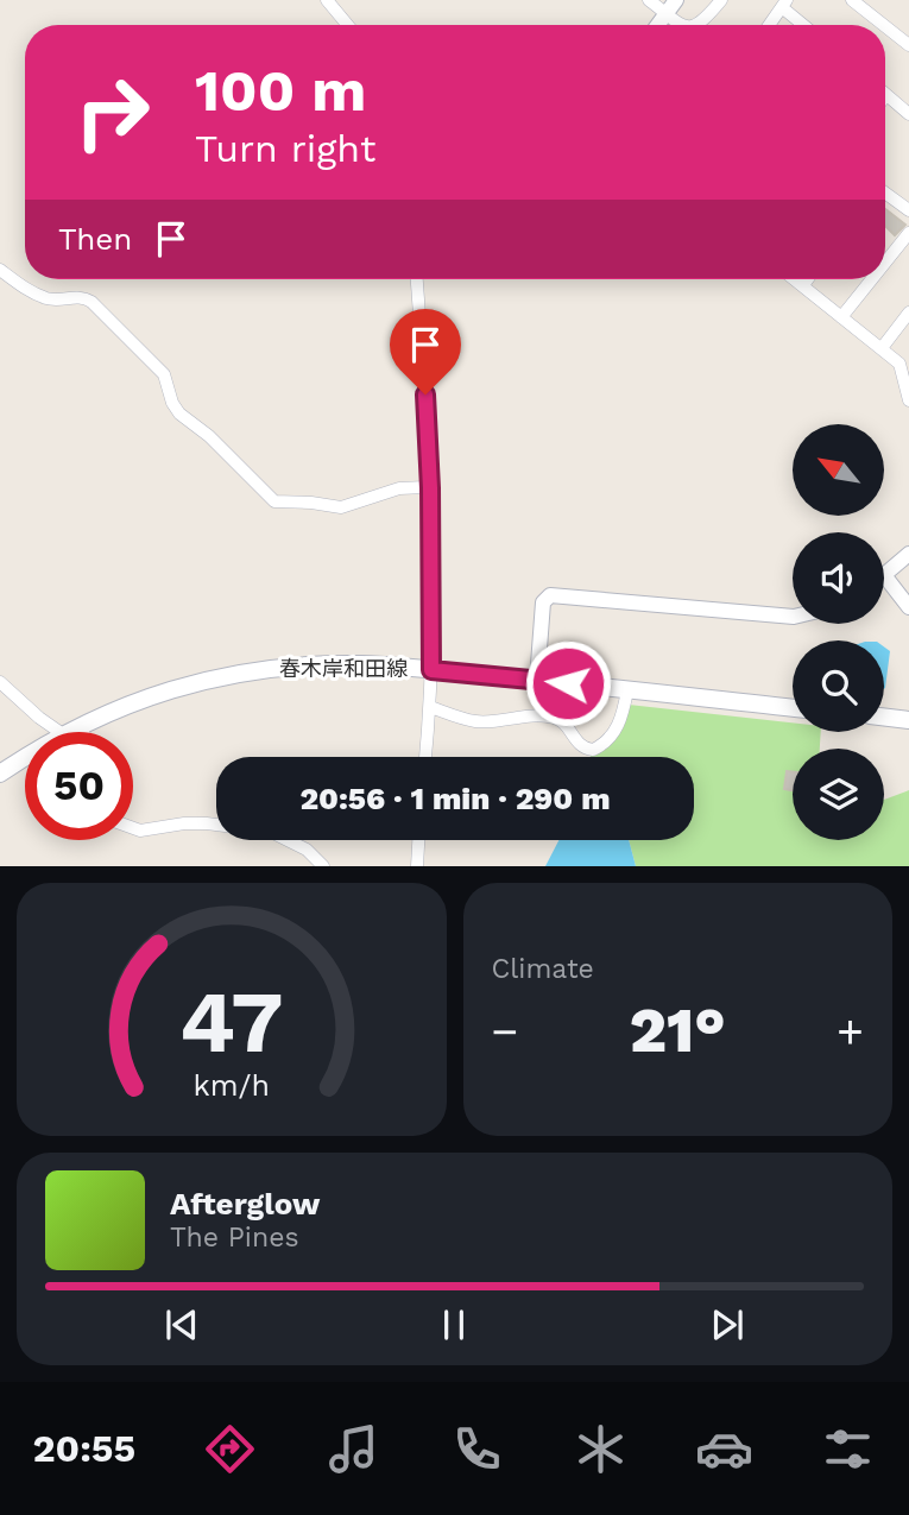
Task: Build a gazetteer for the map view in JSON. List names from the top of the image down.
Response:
{
  "streets": {
    "main road": ["春木岸和田線"]
  },
  "north": "top left",
  "page": {
    "turn": ["100 m", "Turn right"],
    "then": "Then",
    "limit": "50",
    "trip": "20:56 · 1 min · 290 m",
    "tile": "Climate",
    "heat": ["−", "21°", "+"],
    "song": ["Afterglow", "The Pines"],
    "tabs": "20:55",
    "gauge": ["47", "km/h"]
  }
}
